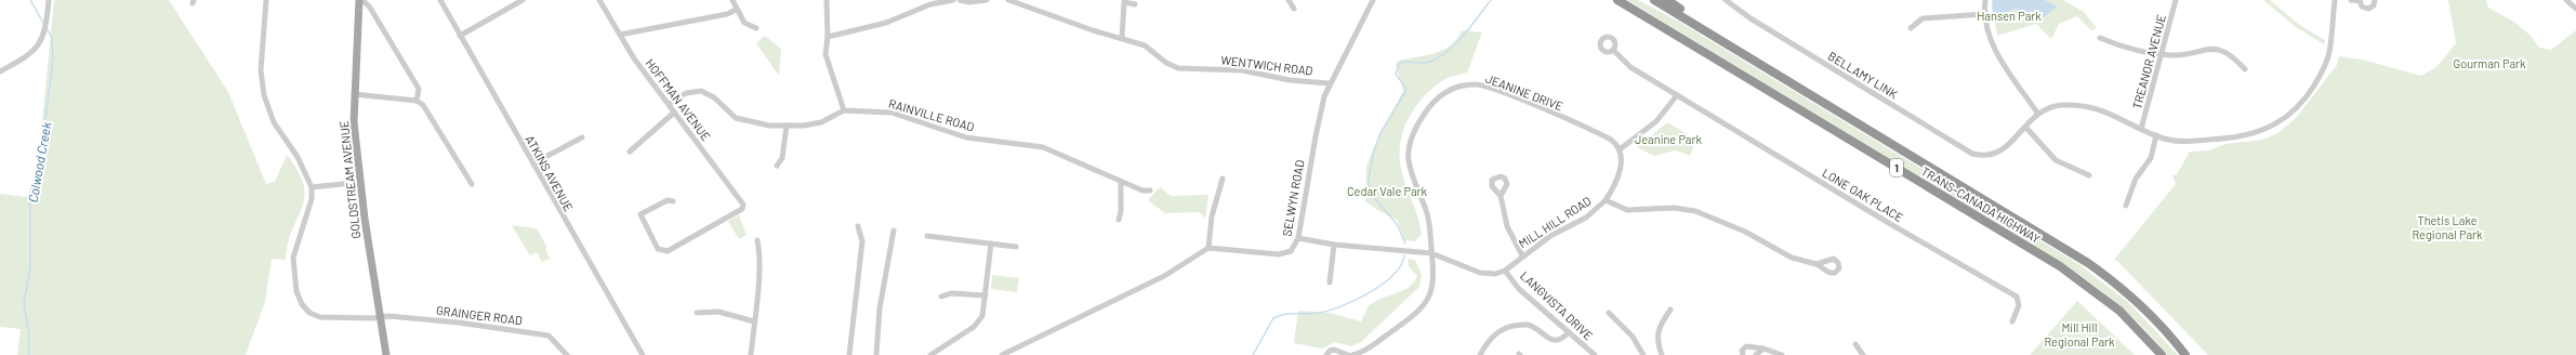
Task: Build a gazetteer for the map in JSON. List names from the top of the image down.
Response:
{
  "streets": {
    "highway": ["1", "TRANS-CANADA HIGHWAY"],
    "main road": ["GOLDSTREAM AVENUE"],
    "street": [
      "TREANOR AVENUE",
      "WENTWICH ROAD",
      "BELLAMY LINK",
      "JEANINE DRIVE",
      "HOFFMAN AVENUE",
      "RAINVILLE ROAD",
      "ATKINS AVENUE",
      "LONE OAK PLACE",
      "SELWYN ROAD",
      "MILL HILL ROAD",
      "LANGVISTA DRIVE",
      "GRAINGER ROAD"
    ]
  },
  "crossings": [
    ["WENTWICH ROAD", "SELWYN ROAD"],
    ["GOLDSTREAM AVENUE", "GRAINGER ROAD"],
    ["MILL HILL ROAD", "LANGVISTA DRIVE"]
  ],
  "water": ["Colwood Creek"],
  "parks": [
    "Hansen Park",
    "Gourman Park",
    "Jeanine Park",
    "Cedar Vale Park",
    "Thetis Lake Regional Park",
    "Mill Hill Regional Park"
  ]
}
